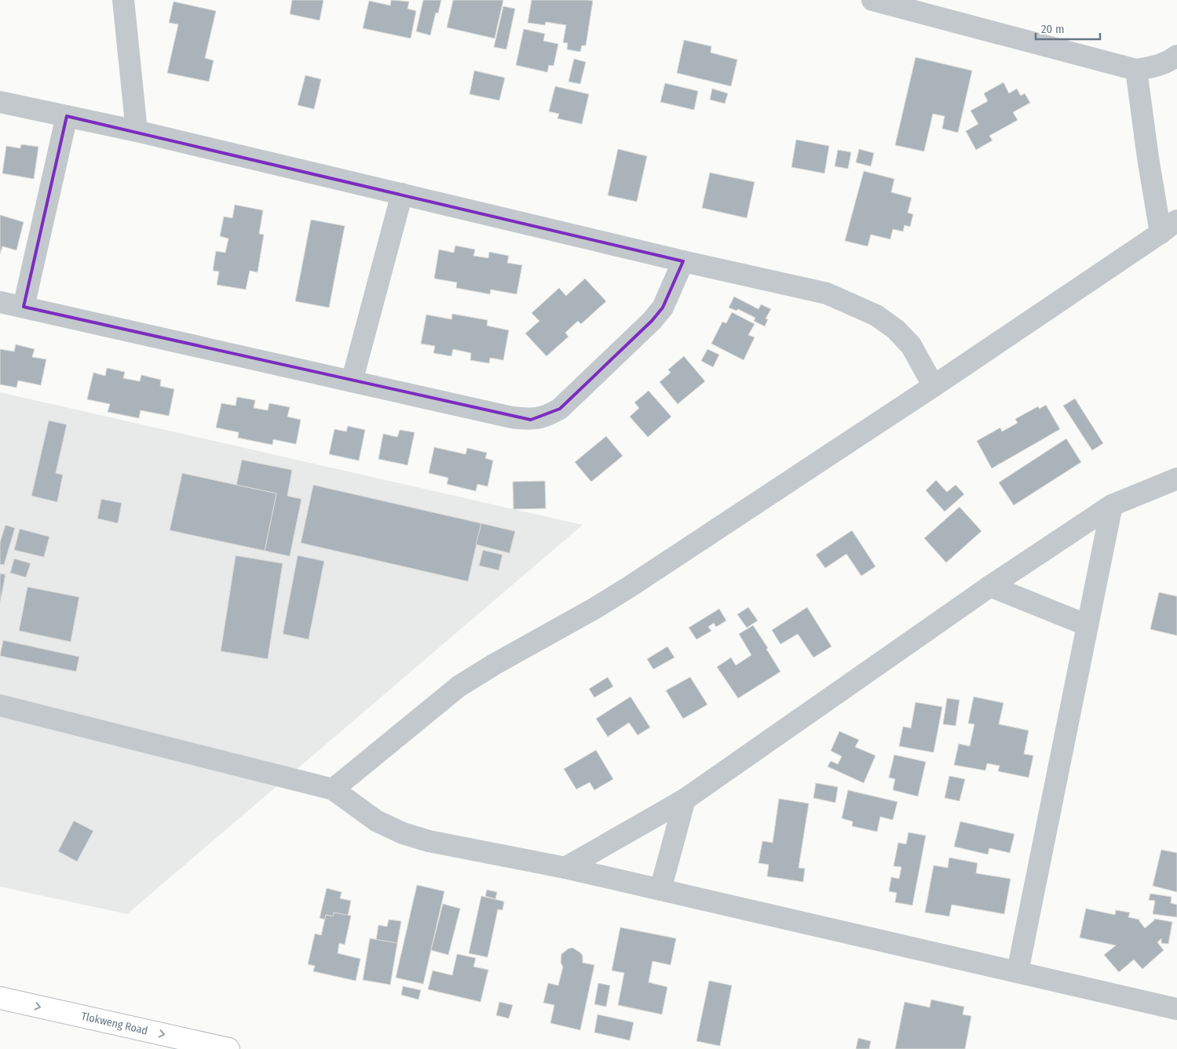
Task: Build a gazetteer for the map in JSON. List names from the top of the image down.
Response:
{
  "streets": {
    "main road": ["Tlokweng Road"]
  },
  "one_way": ["Tlokweng Road"],
  "scale_bar": "20 m"
}
